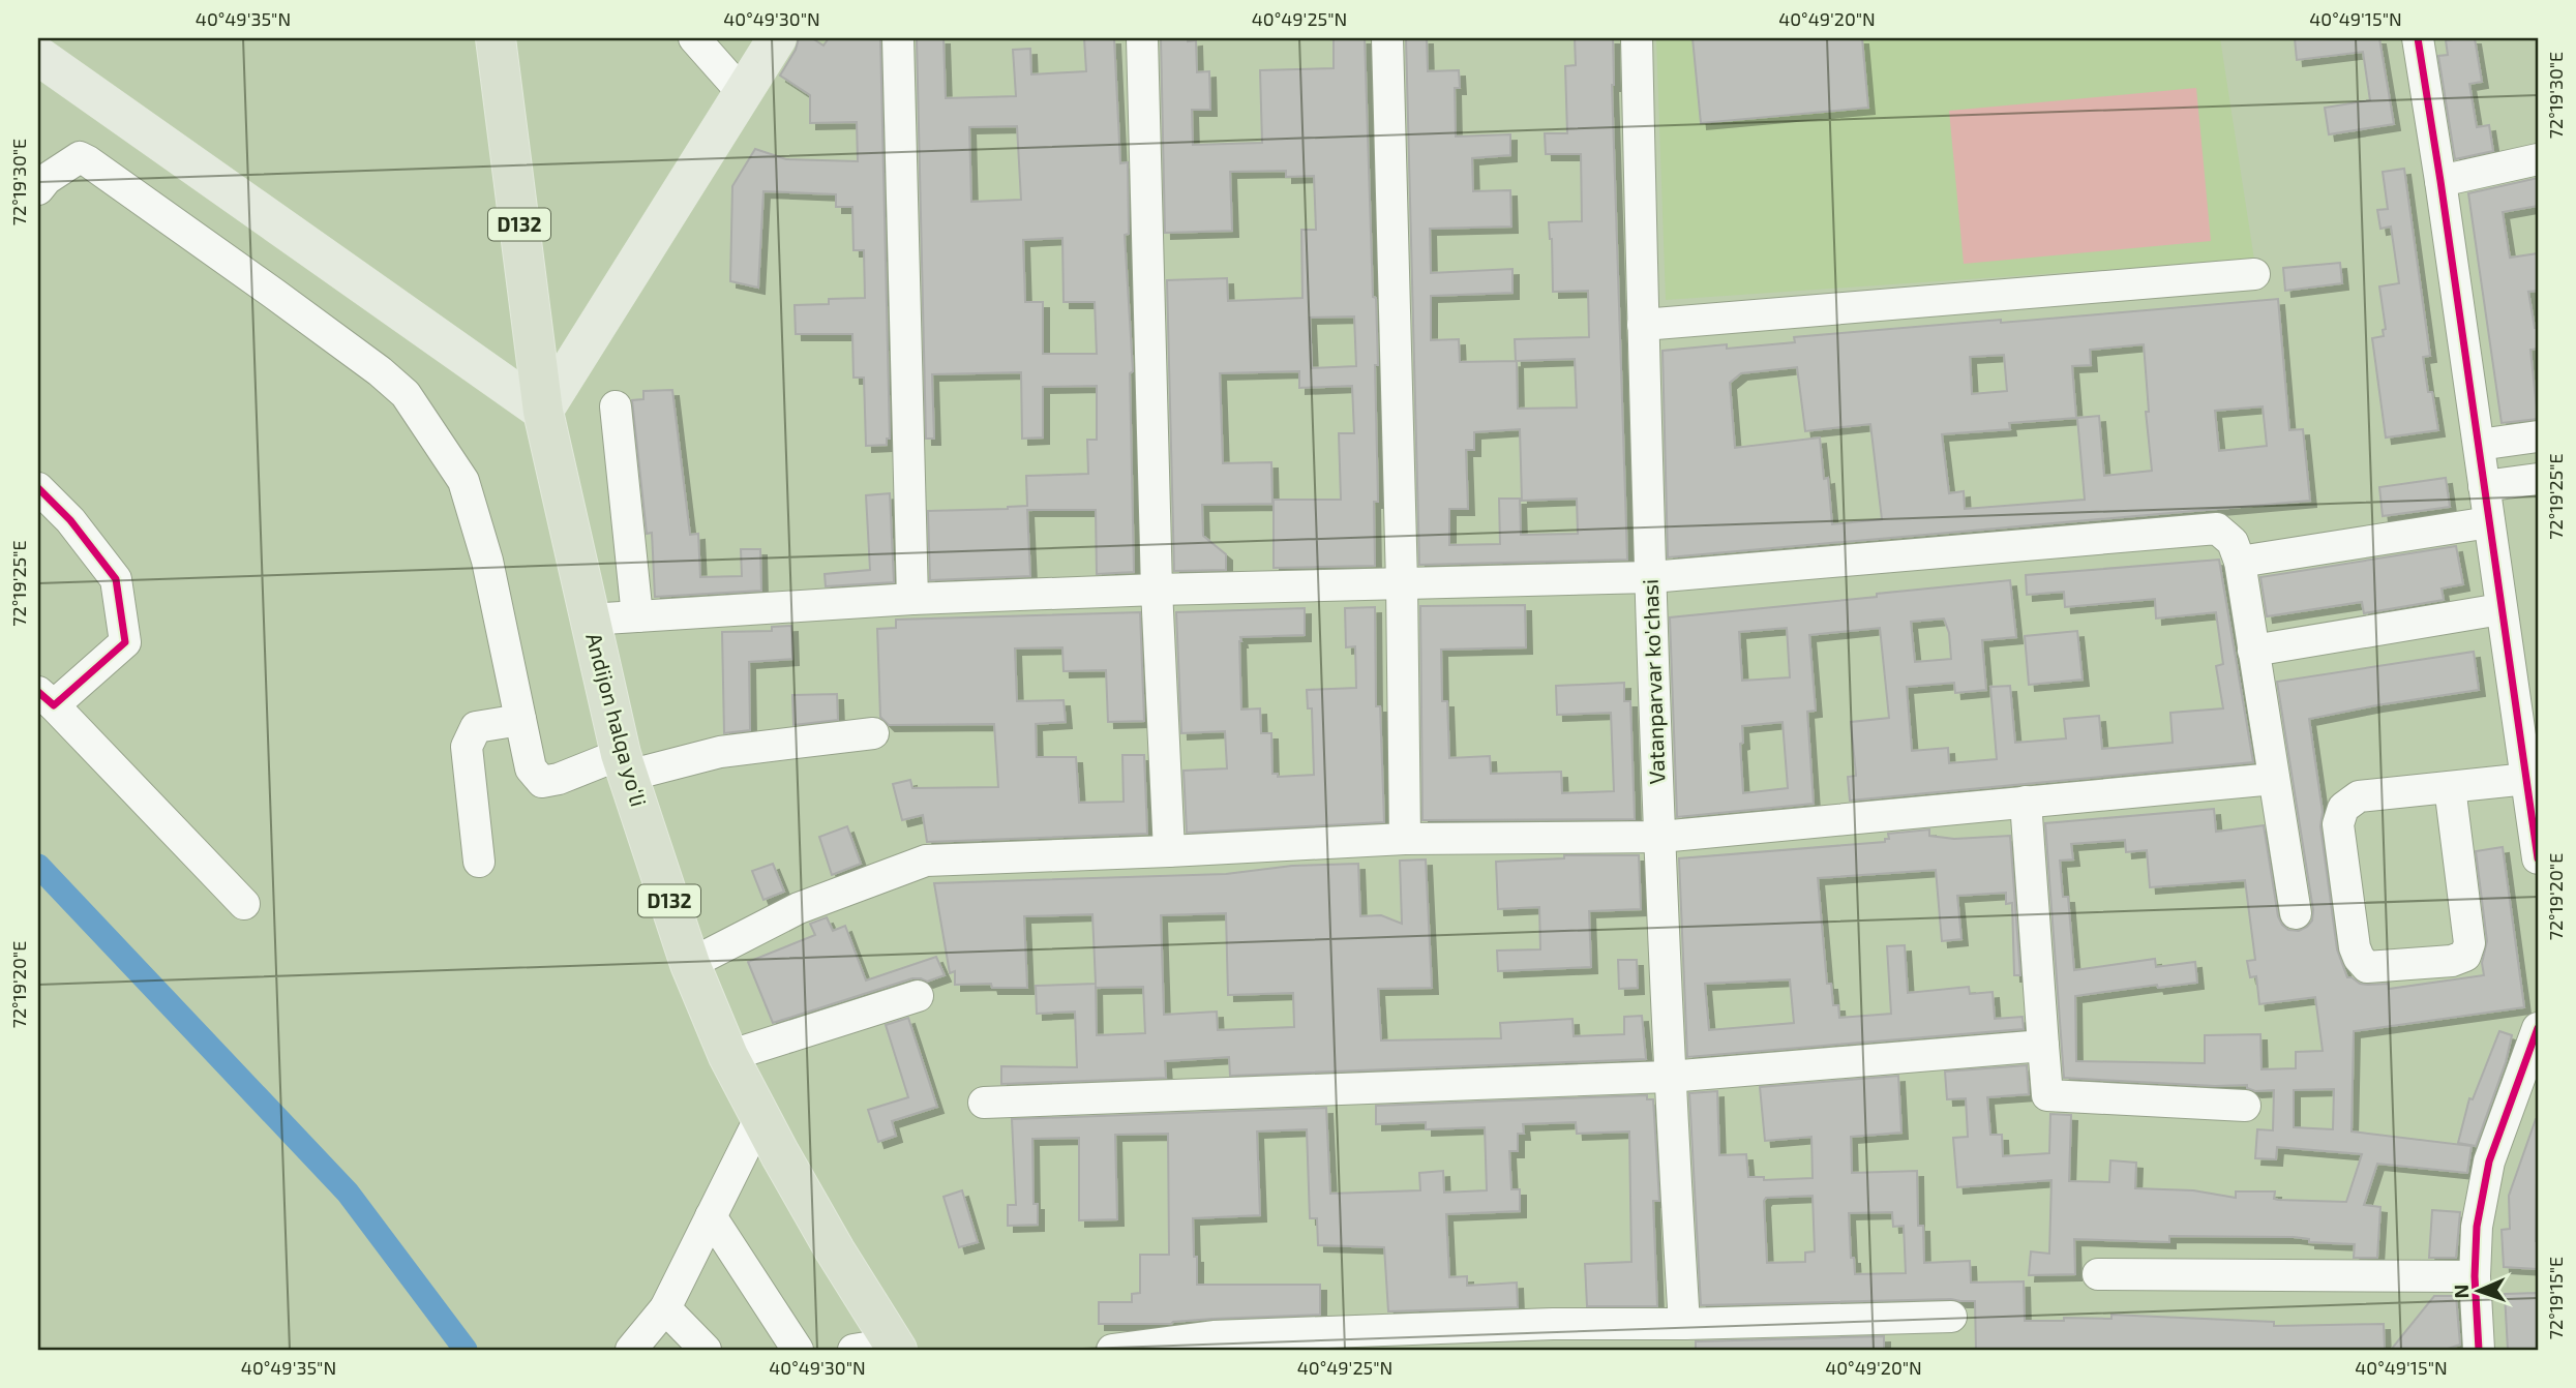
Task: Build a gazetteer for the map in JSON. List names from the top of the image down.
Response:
{
  "streets": {
    "highway": ["D132", "Andijon halqa yo‘li"],
    "street": ["Vatanparvar ko'chasi"]
  },
  "north": "left",
  "coordinates": [
    "40°49'35\"N",
    "40°49'30\"N",
    "40°49'25\"N",
    "40°49'20\"N",
    "40°49'15\"N",
    "72°19'30\"E",
    "72°19'25\"E",
    "72°19'20\"E",
    "72°19'15\"E"
  ]
}
